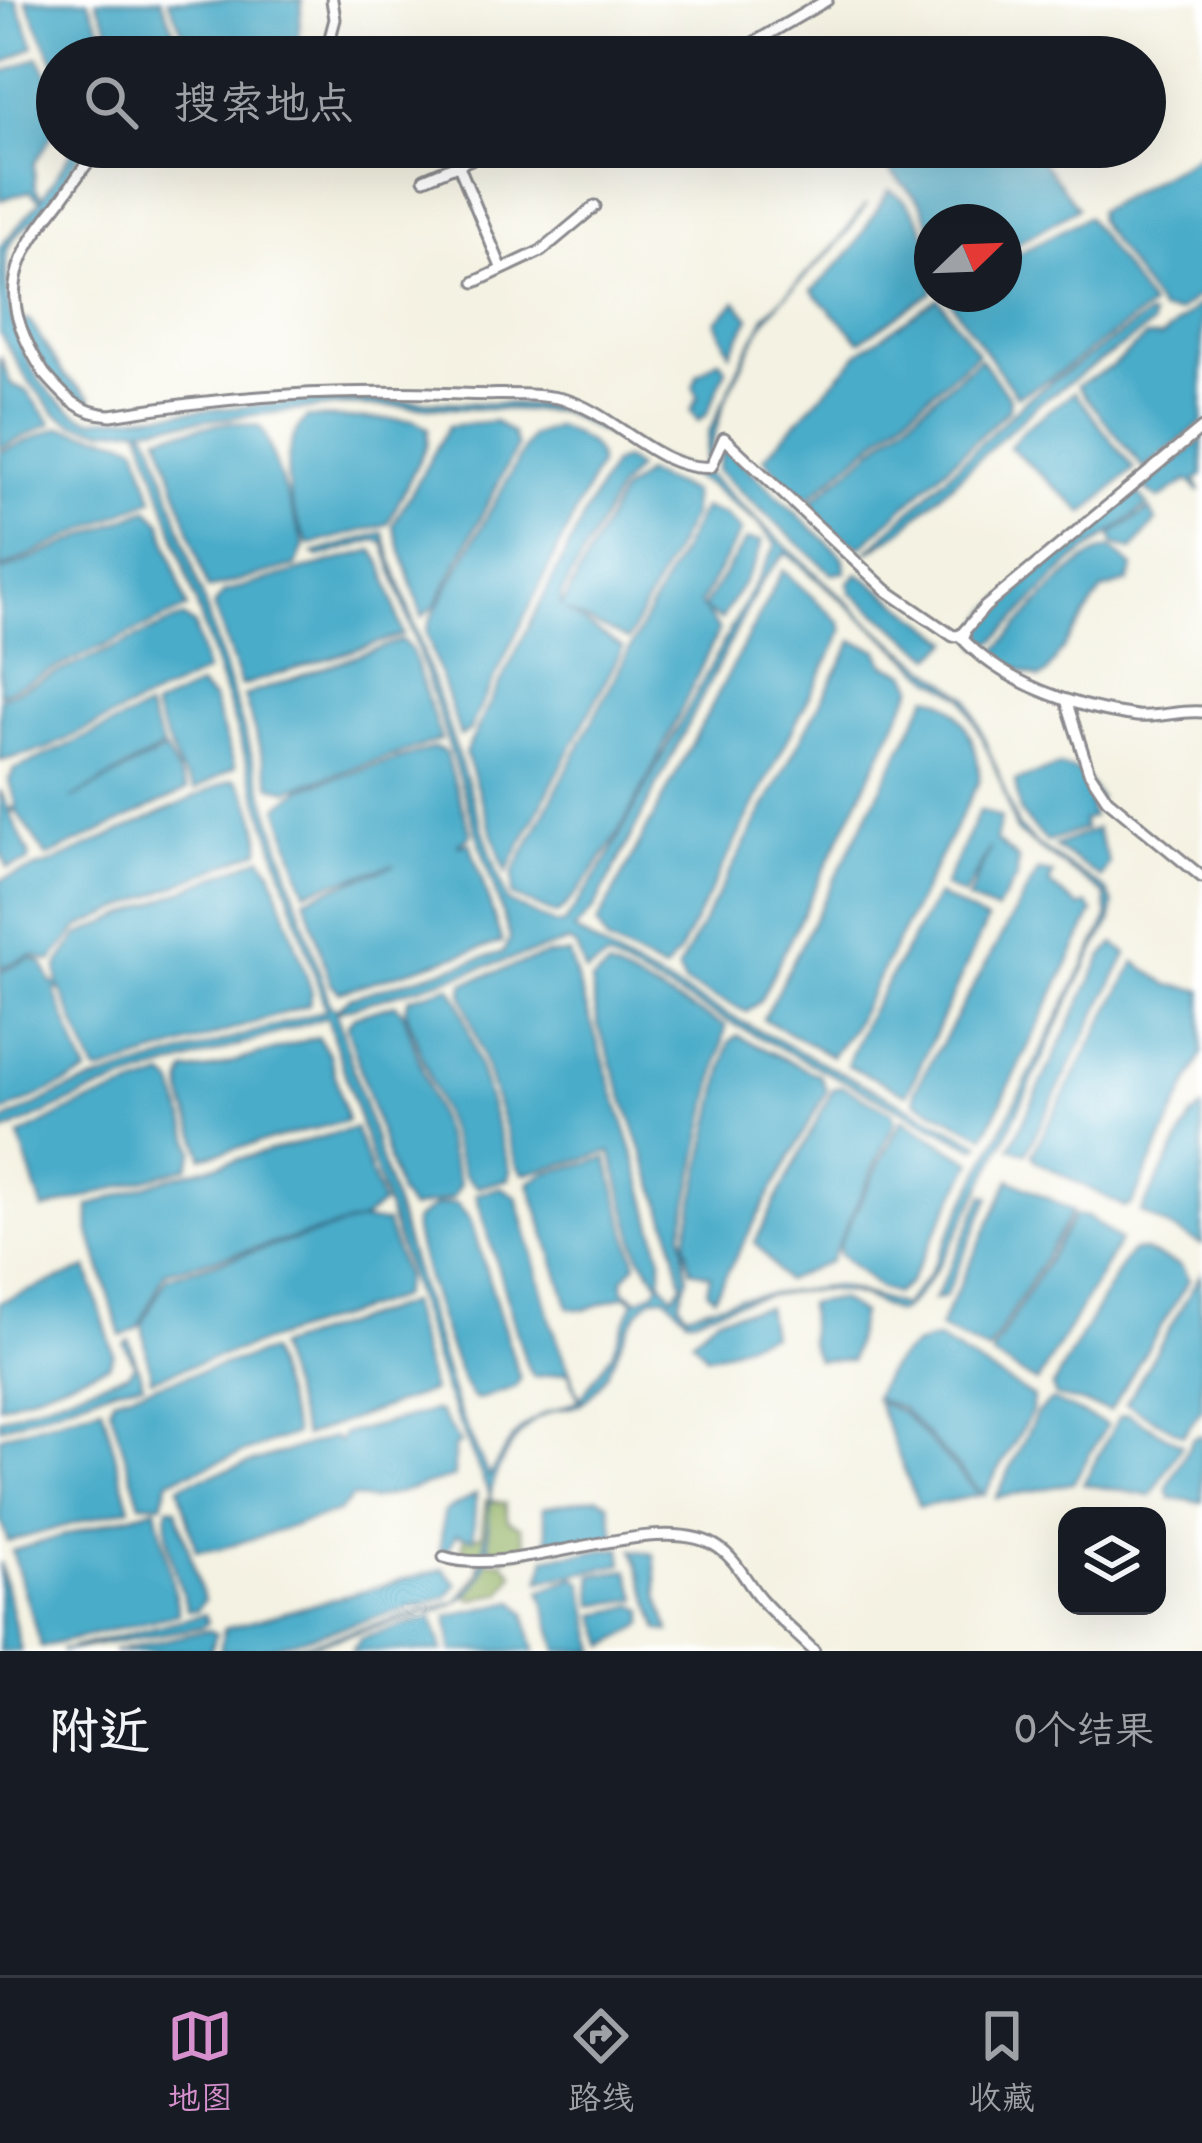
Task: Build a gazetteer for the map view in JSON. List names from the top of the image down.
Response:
{
  "north": "top right",
  "page": {
    "search": "搜索地点",
    "heading": ["附近", "0个结果"],
    "nav": ["地图", "路线", "收藏"]
  }
}
